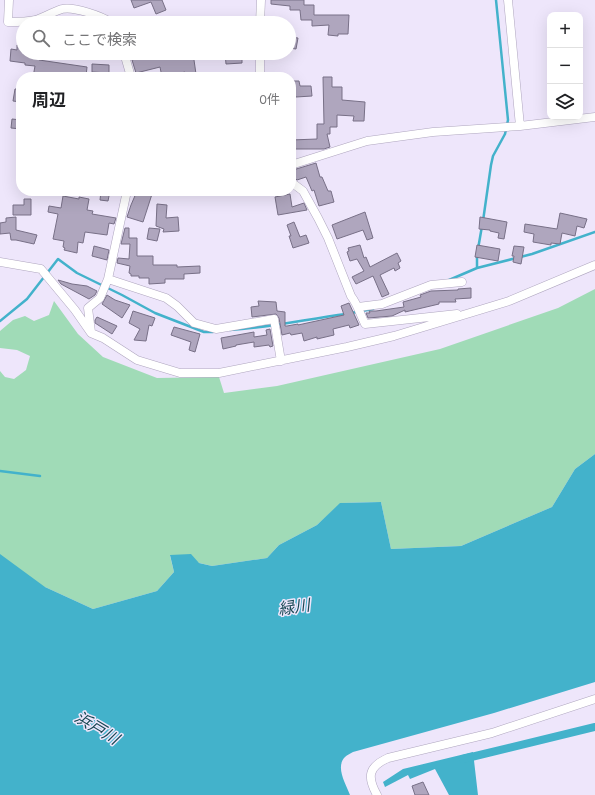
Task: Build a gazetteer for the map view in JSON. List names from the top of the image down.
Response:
{
  "water": ["緑川", "浜戸川"],
  "page": {
    "map_buttons": ["+", "−"],
    "search": "ここで検索",
    "heading": ["周辺", "0件"]
  }
}
